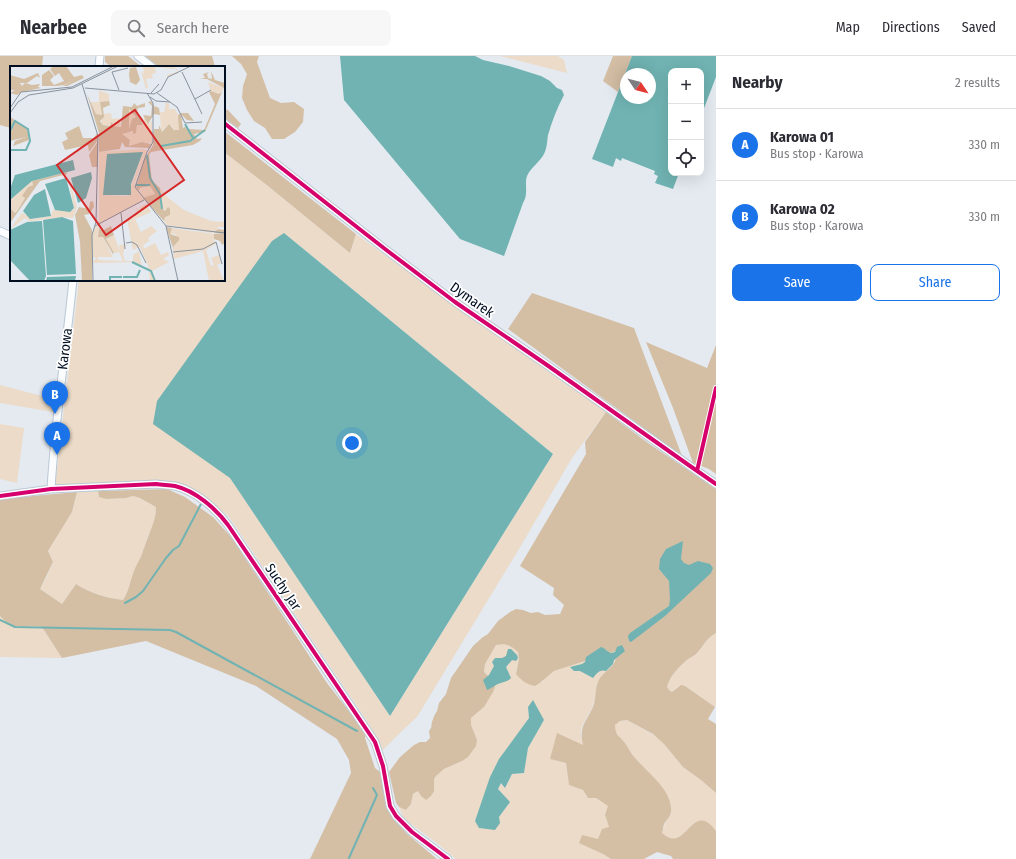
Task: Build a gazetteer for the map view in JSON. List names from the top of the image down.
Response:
{
  "streets": {
    "street": ["Dymarek", "Karowa", "Suchy Jar"]
  },
  "crossings": [
    ["Karowa", "Suchy Jar"]
  ],
  "north": "bottom right",
  "page": {
    "header": "Nearbee",
    "search": "Search here",
    "nav": ["Map", "Directions", "Saved"],
    "heading": ["Nearby", "2 results"],
    "map_buttons": ["+", "−"],
    "list": [
      {
        "mark": "A",
        "name": "Karowa 01",
        "note": "Bus stop · Karowa",
        "value": "330 m"
      },
      {
        "mark": "B",
        "name": "Karowa 02",
        "note": "Bus stop · Karowa",
        "value": "330 m"
      }
    ],
    "buttons": ["Save", "Share"],
    "pins": ["B", "A"]
  }
}
